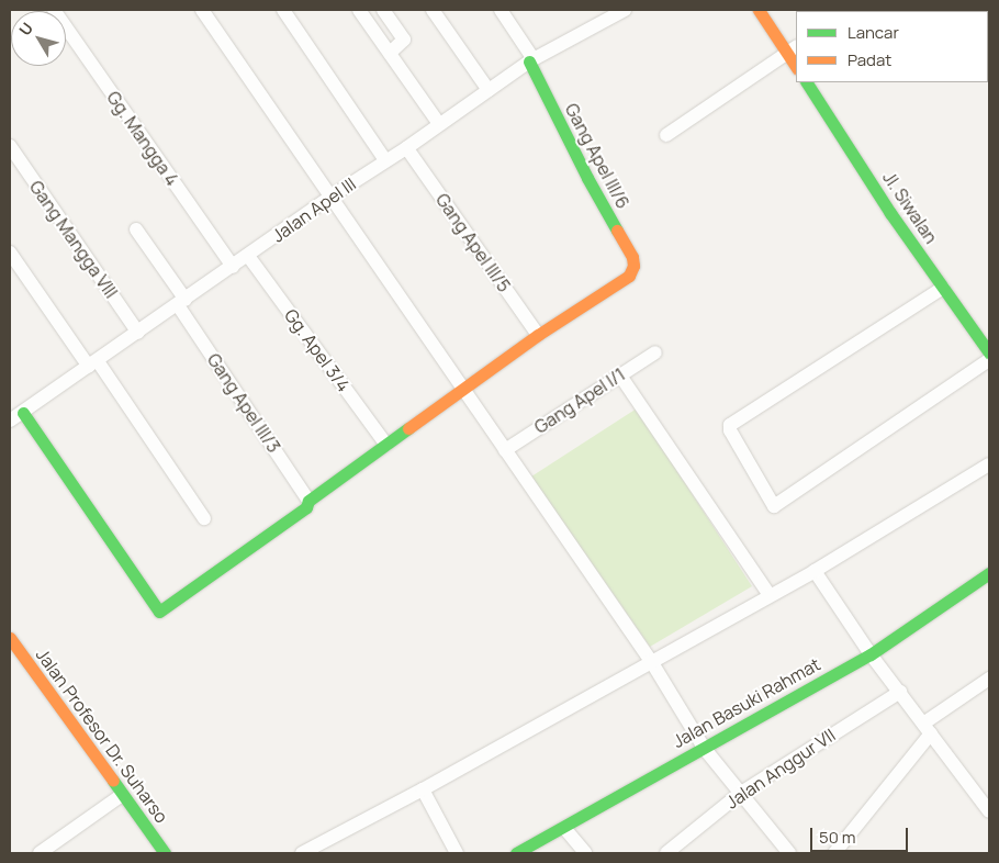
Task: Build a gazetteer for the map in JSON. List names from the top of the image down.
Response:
{
  "streets": {
    "street": [
      "Gg. Mangga 4",
      "Gang Apel III/6",
      "Jl. Siwalan",
      "Jalan Apel III",
      "Gang Mangga VIII",
      "Gang Apel III/5",
      "Gg. Apel 3/4",
      "Gang Apel I/1",
      "Gang Apel III/3",
      "Jalan Basuki Rahmat",
      "Jalan Profesor Dr. Suharso",
      "Jalan Anggur VII"
    ]
  },
  "crossings": [
    ["Gg. Mangga 4", "Jalan Apel III"],
    ["Gang Apel III/6", "Jalan Apel III"],
    ["Gang Apel III/6", "Gang Apel III/5"],
    ["Jalan Apel III", "Gang Mangga VIII"],
    ["Jalan Apel III", "Gg. Apel 3/4"],
    ["Jalan Apel III", "Gang Apel III/3"]
  ],
  "legend": ["Lancar", "Padat"],
  "scale_bar": "50 m",
  "north": "top left"
}
